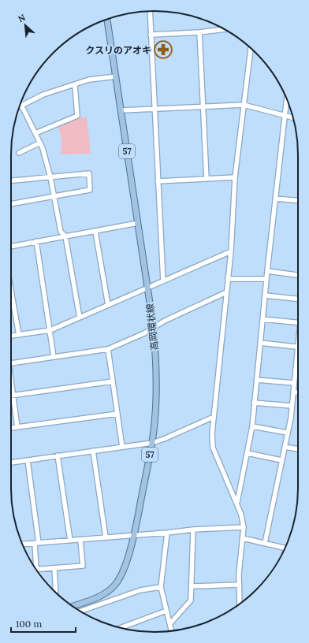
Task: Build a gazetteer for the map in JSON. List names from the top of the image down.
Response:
{
  "streets": {
    "main road": ["57", "高岡環状線"]
  },
  "places": {
    "pharmacy": ["クスリのアオキ"]
  },
  "scale_bar": "100 m",
  "north": "top left"
}
